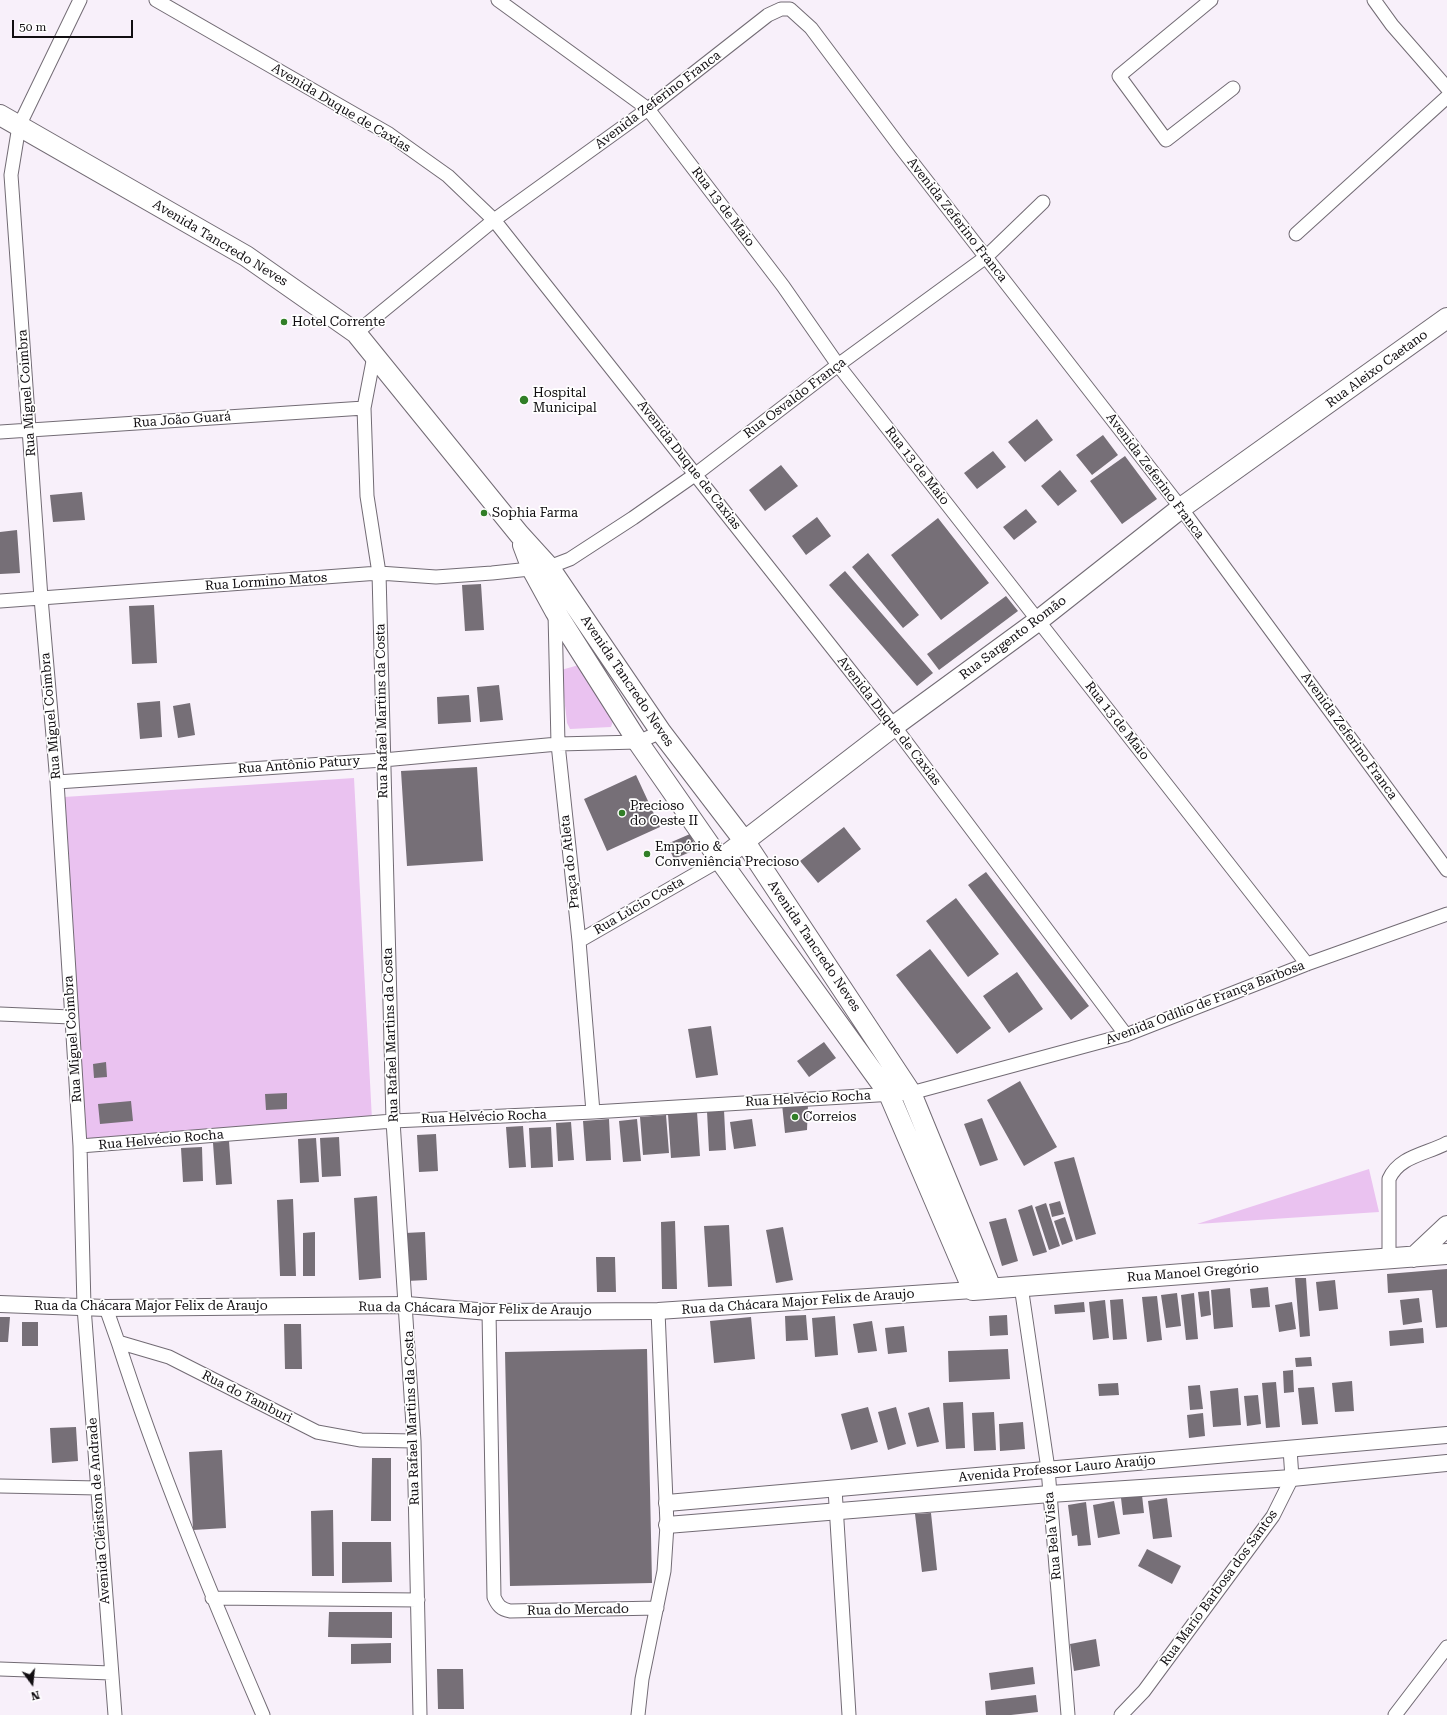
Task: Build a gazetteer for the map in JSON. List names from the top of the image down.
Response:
{
  "streets": {
    "main road": [
      "Avenida Tancredo Neves",
      "Rua Aleixo Caetano",
      "Rua Sargento Romão",
      "Rua Manoel Gregório"
    ],
    "street": [
      "Avenida Zeferino Franca",
      "Avenida Duque de Caxias",
      "Rua 13 de Maio",
      "Rua Miguel Coimbra",
      "Rua Osvaldo França",
      "Rua João Guará",
      "Rua Lormino Matos",
      "Rua Rafael Martins da Costa",
      "Rua Antônio Patury",
      "Praça do Atleta",
      "Rua Lúcio Costa",
      "Avenida Odílio de França Barbosa",
      "Rua Helvécio Rocha",
      "Rua da Chácara Major Felix de Araujo",
      "Rua do Tamburi",
      "Avenida Professor Lauro Araújo",
      "Avenida Clériston de Andrade",
      "Rua Bela Vista",
      "Rua Mario Barbosa dos Santos",
      "Rua do Mercado"
    ]
  },
  "crossings": [
    ["Avenida Zeferino Franca", "Avenida Duque de Caxias"],
    ["Avenida Zeferino Franca", "Rua 13 de Maio"],
    ["Avenida Zeferino Franca", "Avenida Tancredo Neves"],
    ["Avenida Zeferino Franca", "Rua Osvaldo França"],
    ["Avenida Zeferino Franca", "Rua Sargento Romão"],
    ["Avenida Duque de Caxias", "Rua Osvaldo França"],
    ["Avenida Duque de Caxias", "Rua Sargento Romão"],
    ["Avenida Duque de Caxias", "Avenida Odílio de França Barbosa"],
    ["Rua 13 de Maio", "Rua Osvaldo França"],
    ["Rua 13 de Maio", "Rua Sargento Romão"],
    ["Rua 13 de Maio", "Avenida Odílio de França Barbosa"],
    ["Avenida Tancredo Neves", "Rua Miguel Coimbra"],
    ["Avenida Tancredo Neves", "Rua Osvaldo França"],
    ["Avenida Tancredo Neves", "Rua Lormino Matos"],
    ["Avenida Tancredo Neves", "Rua Sargento Romão"],
    ["Avenida Tancredo Neves", "Rua Rafael Martins da Costa"],
    ["Avenida Tancredo Neves", "Rua Antônio Patury"],
    ["Avenida Tancredo Neves", "Praça do Atleta"],
    ["Avenida Tancredo Neves", "Rua Lúcio Costa"],
    ["Avenida Tancredo Neves", "Avenida Odílio de França Barbosa"],
    ["Avenida Tancredo Neves", "Rua Helvécio Rocha"],
    ["Avenida Tancredo Neves", "Rua Manoel Gregório"],
    ["Avenida Tancredo Neves", "Rua da Chácara Major Felix de Araujo"],
    ["Rua Aleixo Caetano", "Rua Sargento Romão"],
    ["Rua Miguel Coimbra", "Rua João Guará"],
    ["Rua Miguel Coimbra", "Rua Lormino Matos"],
    ["Rua Miguel Coimbra", "Rua Antônio Patury"],
    ["Rua Miguel Coimbra", "Rua Helvécio Rocha"],
    ["Rua Miguel Coimbra", "Rua da Chácara Major Felix de Araujo"],
    ["Rua Miguel Coimbra", "Avenida Clériston de Andrade"],
    ["Rua Osvaldo França", "Rua Lormino Matos"],
    ["Rua João Guará", "Rua Rafael Martins da Costa"],
    ["Rua Lormino Matos", "Rua Rafael Martins da Costa"],
    ["Rua Sargento Romão", "Rua Lúcio Costa"],
    ["Rua Rafael Martins da Costa", "Rua Antônio Patury"],
    ["Rua Rafael Martins da Costa", "Rua Helvécio Rocha"],
    ["Rua Rafael Martins da Costa", "Rua da Chácara Major Felix de Araujo"],
    ["Rua Rafael Martins da Costa", "Rua do Tamburi"],
    ["Rua Antônio Patury", "Praça do Atleta"],
    ["Praça do Atleta", "Rua Lúcio Costa"],
    ["Praça do Atleta", "Rua Helvécio Rocha"],
    ["Avenida Odílio de França Barbosa", "Rua Helvécio Rocha"],
    ["Rua Manoel Gregório", "Rua da Chácara Major Felix de Araujo"],
    ["Rua Manoel Gregório", "Rua Bela Vista"],
    ["Rua da Chácara Major Felix de Araujo", "Avenida Clériston de Andrade"],
    ["Rua da Chácara Major Felix de Araujo", "Rua do Mercado"],
    ["Avenida Professor Lauro Araújo", "Rua Bela Vista"],
    ["Avenida Professor Lauro Araújo", "Rua Mario Barbosa dos Santos"]
  ],
  "places": [
    "Hotel Corrente",
    "Hospital Municipal",
    "Sophia Farma",
    "Precioso do Oeste II",
    "Empório & Conveniência Precioso",
    "Correios"
  ],
  "scale_bar": "50 m",
  "north": "bottom"
}
